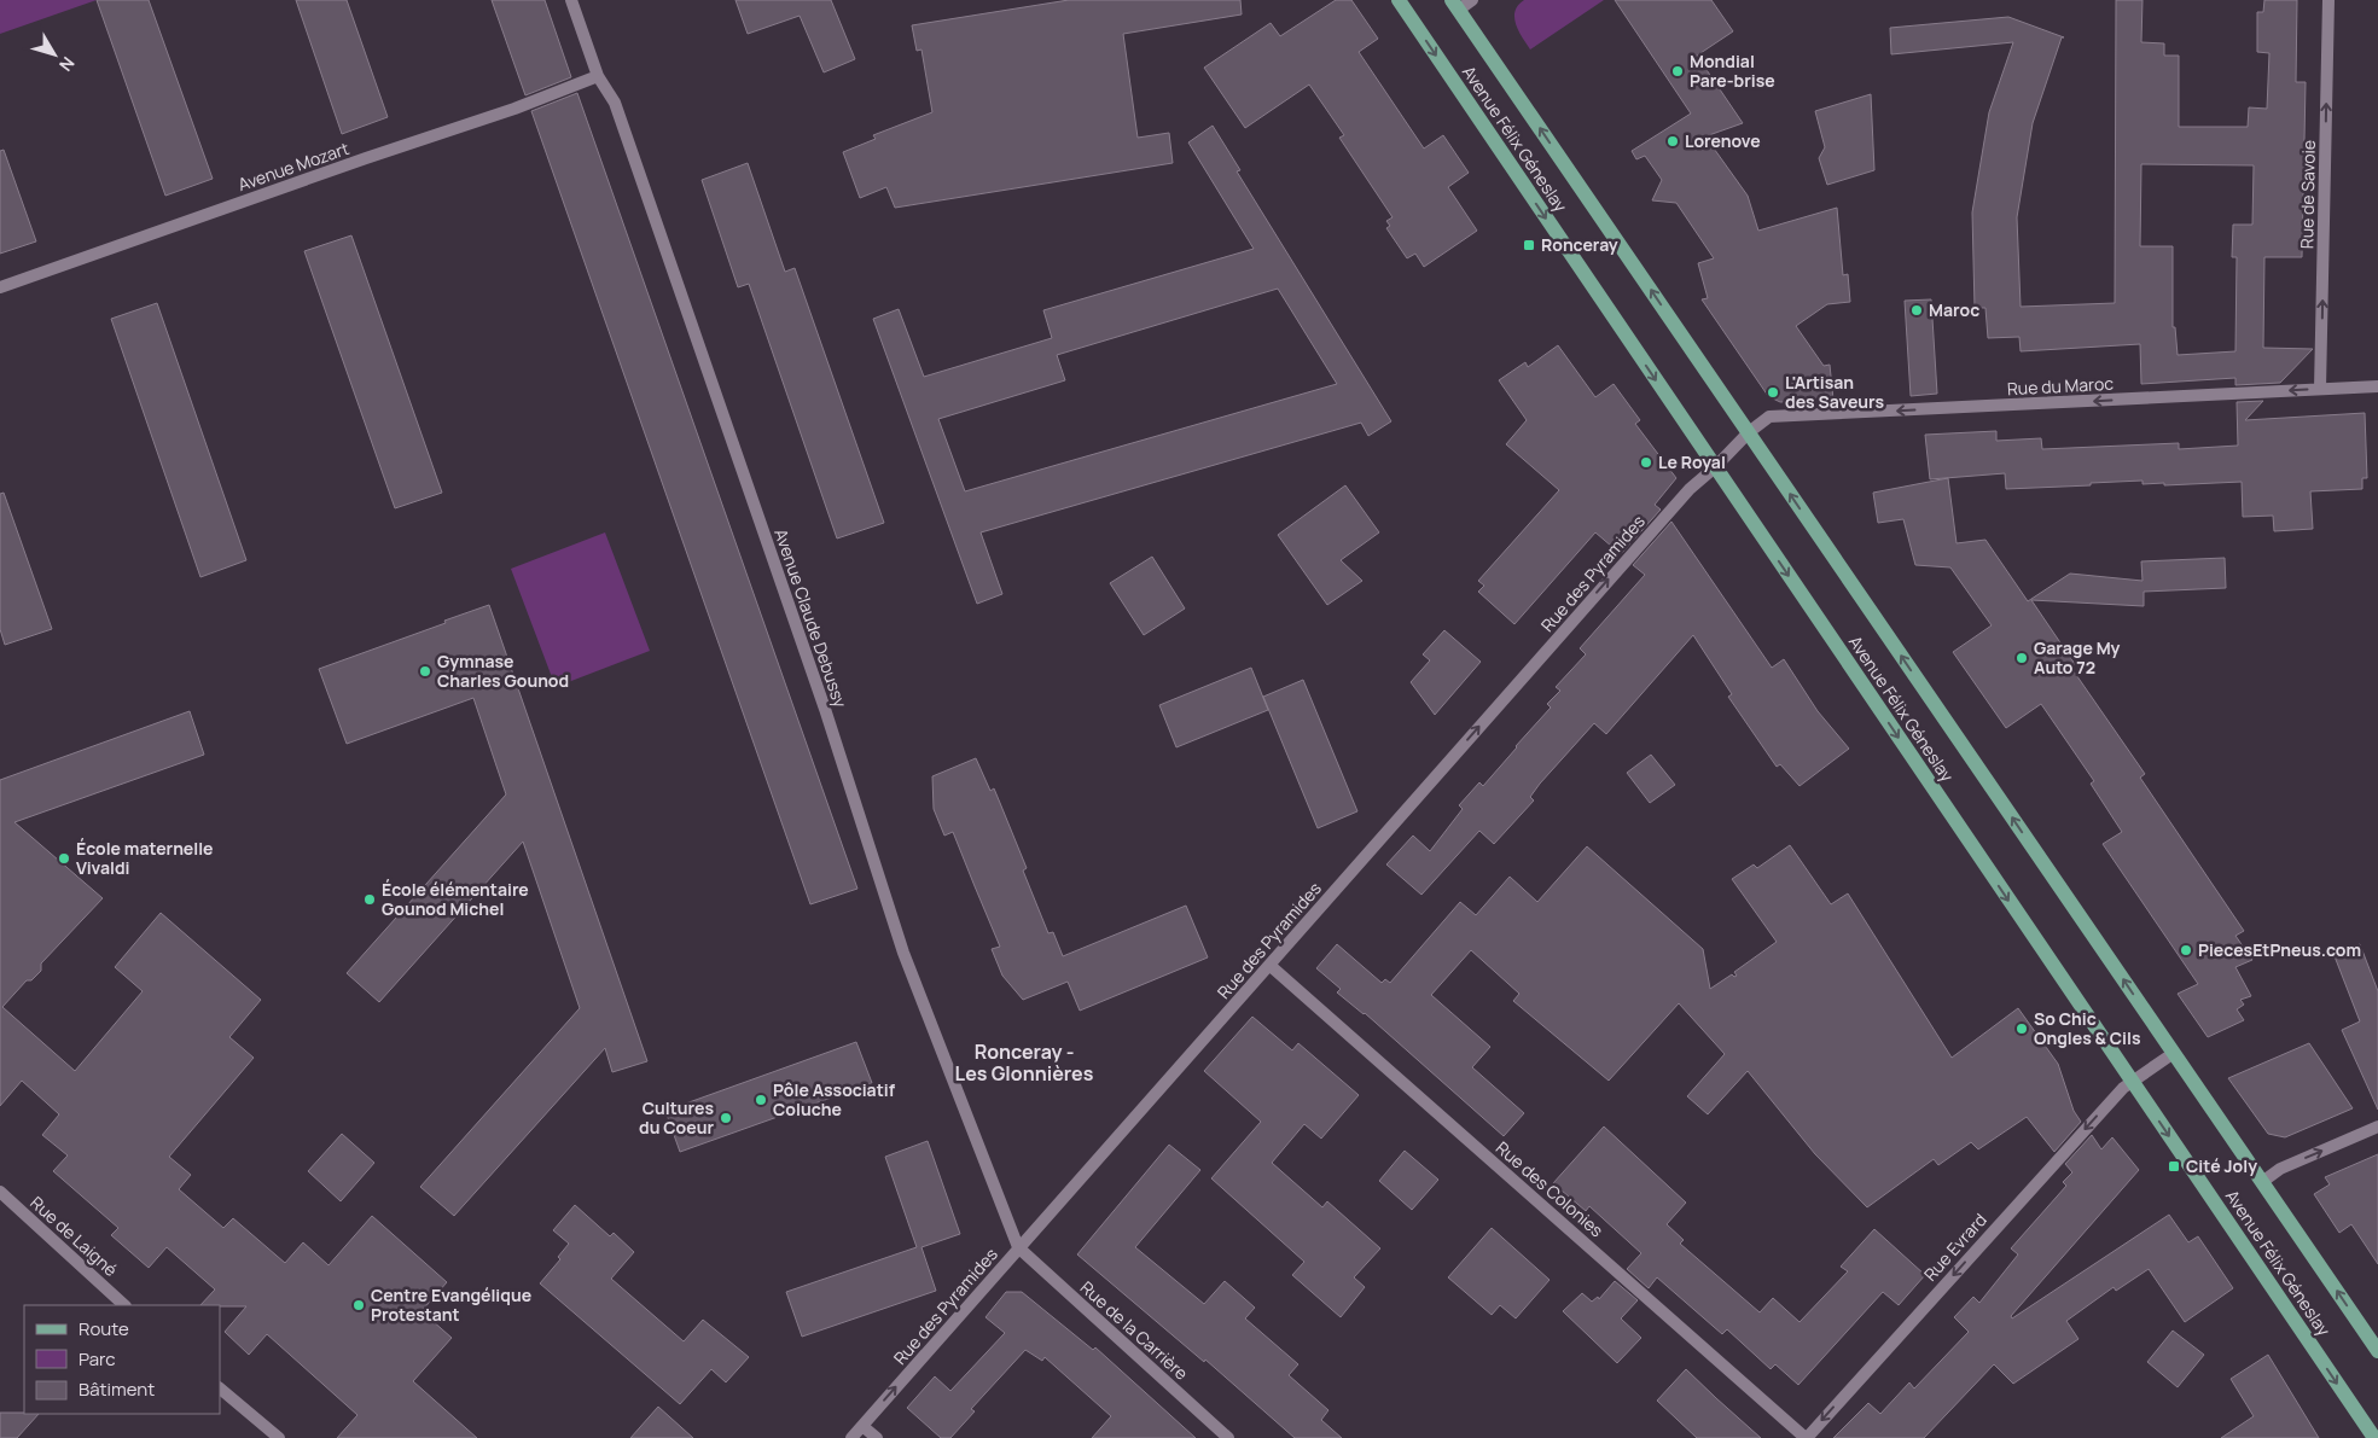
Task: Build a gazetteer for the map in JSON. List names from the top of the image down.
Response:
{
  "streets": {
    "main road": ["Avenue Félix Géneslay"],
    "street": [
      "Avenue Mozart",
      "Rue de Savoie",
      "Rue du Maroc",
      "Rue des Pyramides",
      "Avenue Claude Debussy",
      "Rue des Colonies",
      "Rue de Laigné",
      "Rue Evrard",
      "Rue de la Carrière"
    ]
  },
  "crossings": [
    ["Avenue Félix Géneslay", "Rue du Maroc"],
    ["Avenue Félix Géneslay", "Rue des Pyramides"],
    ["Avenue Félix Géneslay", "Rue Evrard"],
    ["Avenue Mozart", "Avenue Claude Debussy"],
    ["Rue de Savoie", "Rue du Maroc"],
    ["Rue du Maroc", "Rue des Pyramides"],
    ["Rue des Pyramides", "Avenue Claude Debussy"],
    ["Rue des Pyramides", "Rue des Colonies"],
    ["Rue des Pyramides", "Rue de la Carrière"],
    ["Avenue Claude Debussy", "Rue de la Carrière"],
    ["Rue des Colonies", "Rue Evrard"]
  ],
  "one_way": [
    "Rue de Savoie",
    "Rue du Maroc",
    "Rue des Pyramides",
    "Rue Evrard"
  ],
  "districts": ["Ronceray - Les Glonnières"],
  "places": {
    "other": [
      "Mondial Pare-brise",
      "Lorenove",
      "Maroc",
      "L'Artisan des Saveurs",
      "Le Royal",
      "Garage My Auto 72",
      "Gymnase Charles Gounod",
      "École maternelle Vivaldi",
      "École élémentaire Gounod Michel",
      "PiecesEtPneus.com",
      "So Chic Ongles & Cils",
      "Pôle Associatif Coluche",
      "Cultures du Coeur",
      "Centre Evangélique Protestant"
    ],
    "transit": ["Ronceray", "Cité Joly"]
  },
  "legend": ["Route", "Parc", "Bâtiment"],
  "north": "bottom right"
}
